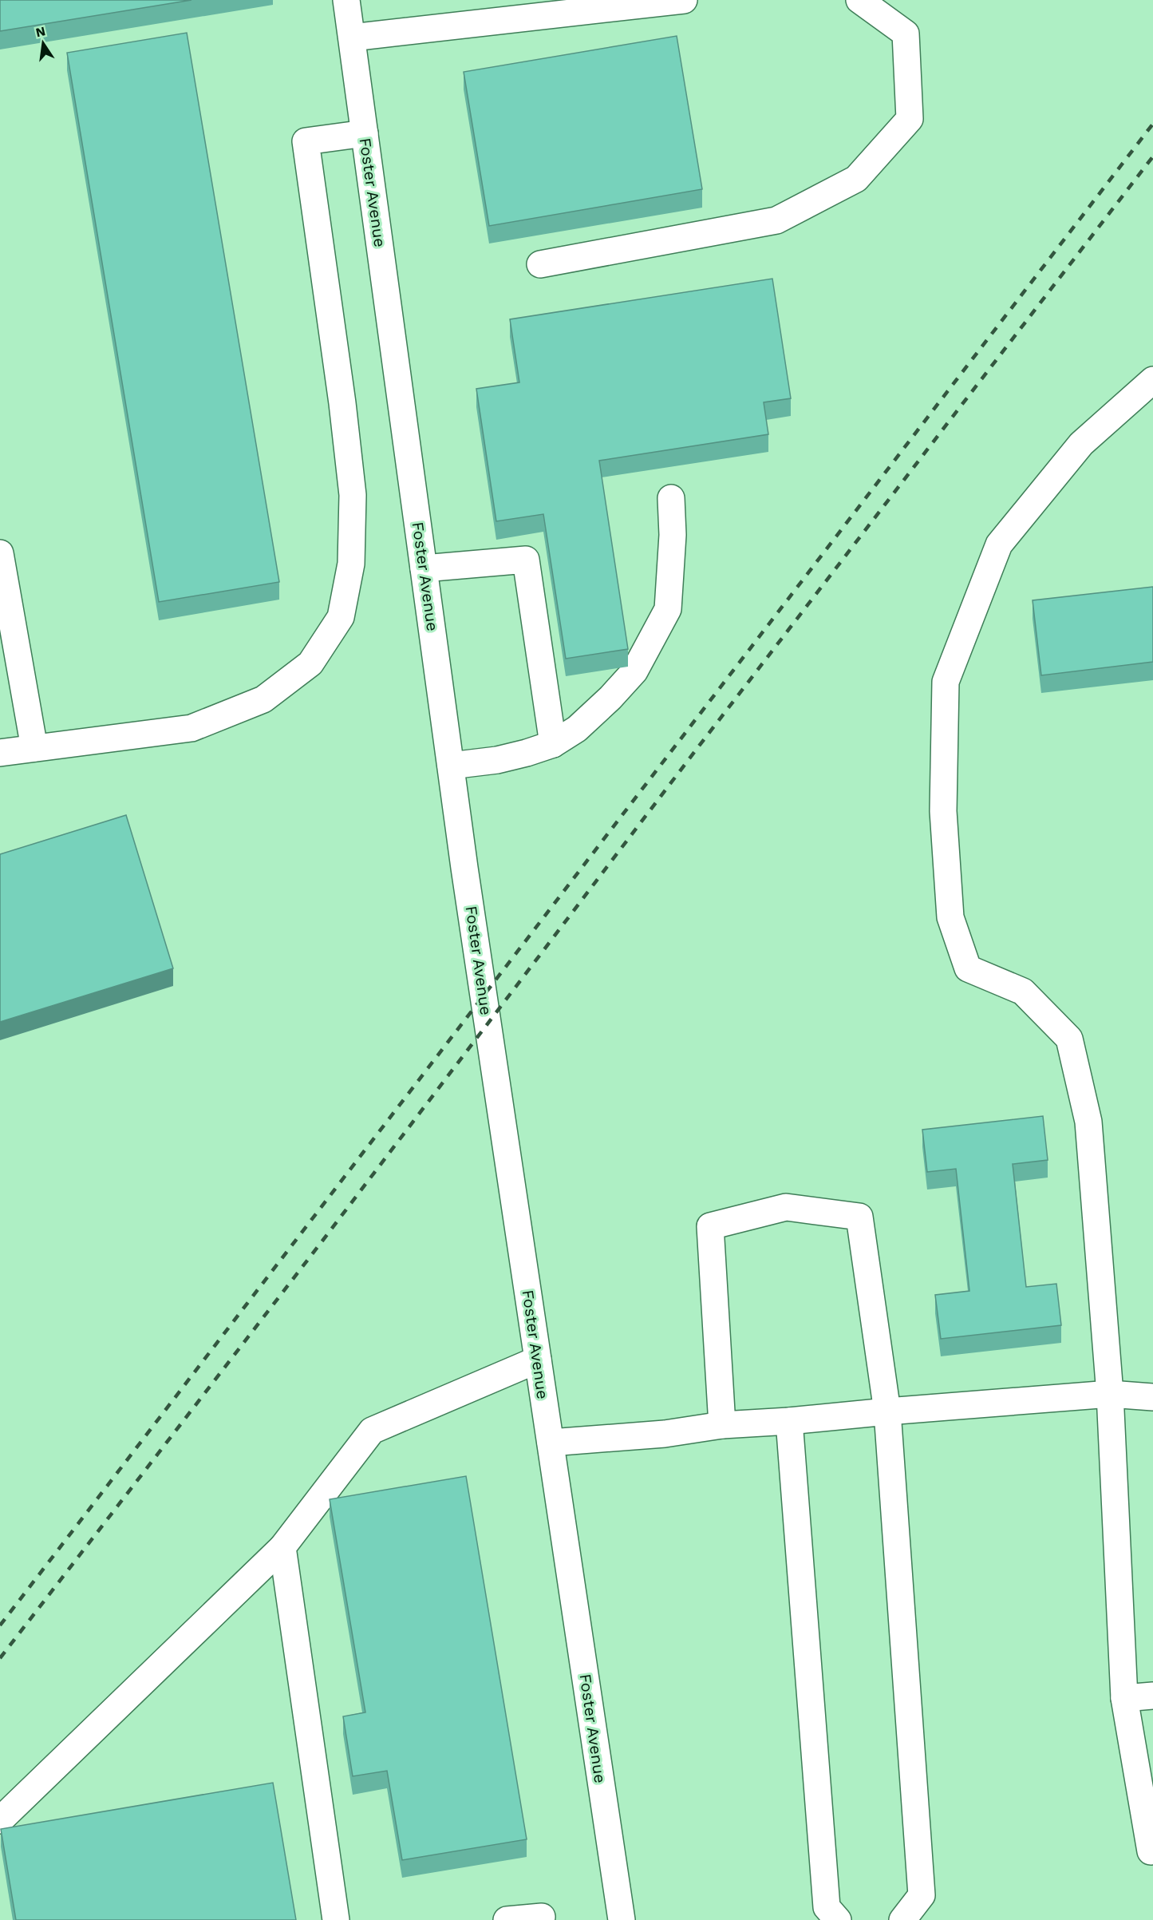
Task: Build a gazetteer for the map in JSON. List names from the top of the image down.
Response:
{
  "streets": {
    "main road": ["Foster Avenue"]
  },
  "north": "top"
}
